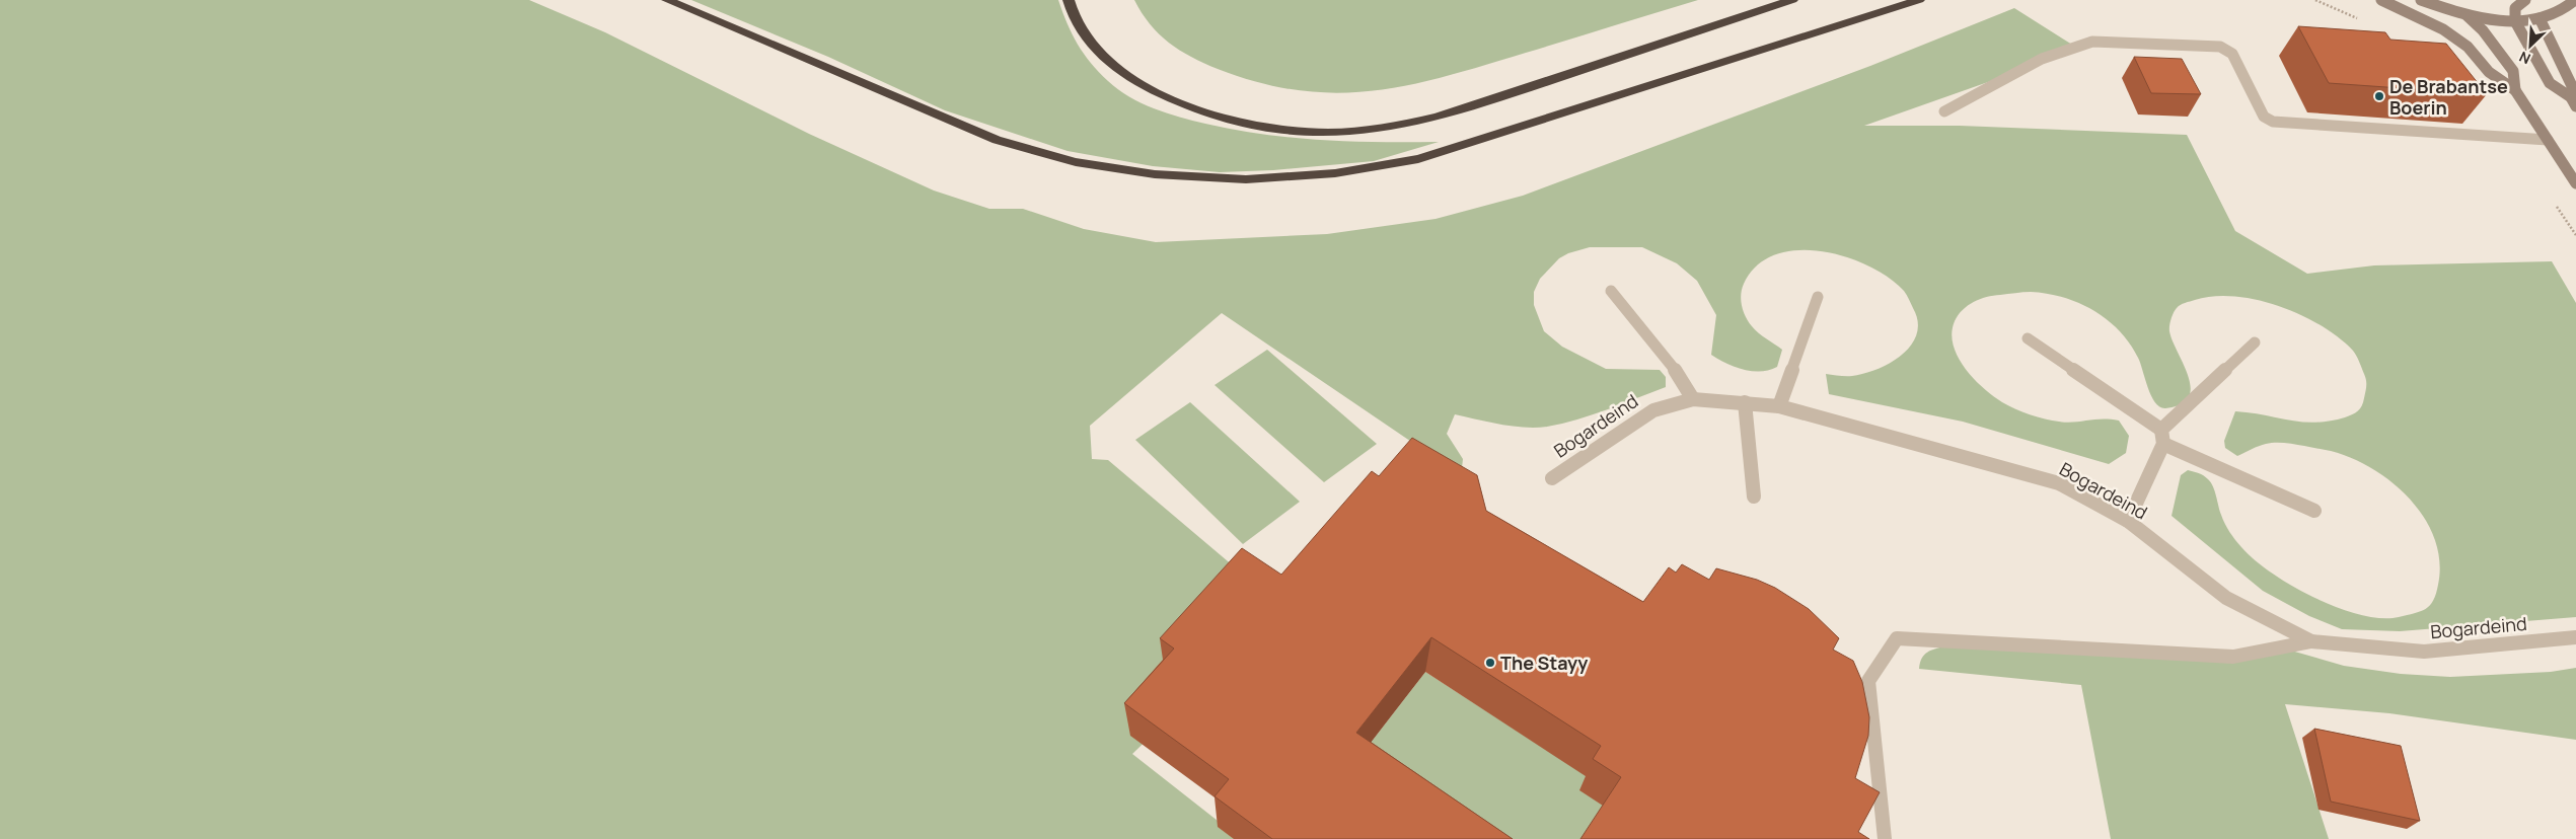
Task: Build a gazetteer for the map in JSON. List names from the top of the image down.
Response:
{
  "streets": {
    "street": ["Bogardeind"]
  },
  "places": ["De Brabantse Boerin", "The Stayy"],
  "north": "bottom left"
}
